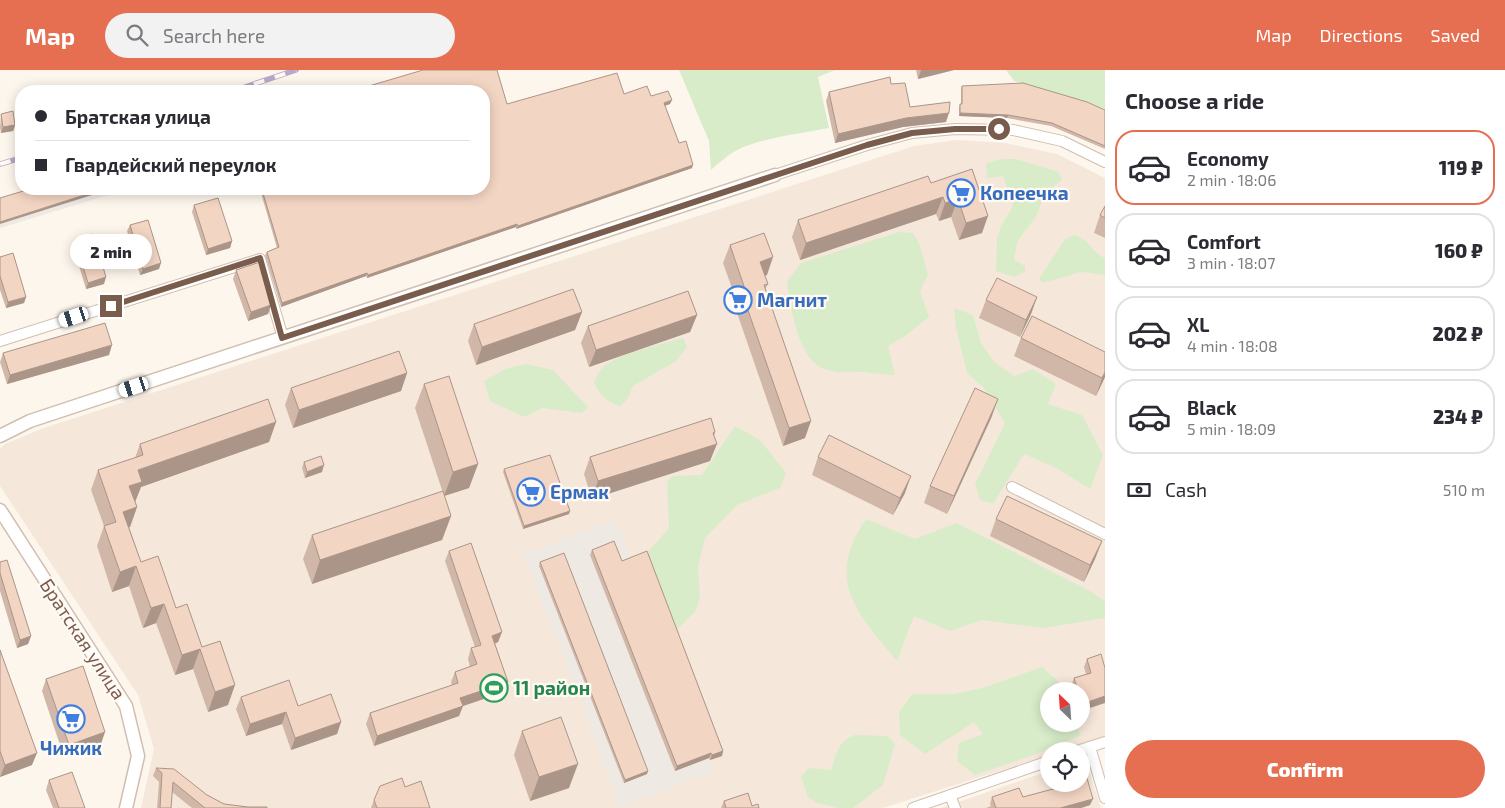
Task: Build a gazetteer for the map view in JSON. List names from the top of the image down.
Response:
{
  "streets": {
    "street": ["Братская улица"]
  },
  "places": {
    "supermarket": [
      "Копеечка",
      "Магнит",
      "Ермак",
      "Чижик"
    ],
    "sports": ["11 район"]
  },
  "north": "top left",
  "page": {
    "header": "Map",
    "search": "Search here",
    "nav": ["Map", "Directions", "Saved"],
    "heading": "Choose a ride",
    "banner": ["Братская улица", "Гвардейский переулок"],
    "list": [
      {
        "name": "Economy",
        "note": "2 min · 18:06",
        "value": "119 ₽"
      },
      {
        "name": "Comfort",
        "note": "3 min · 18:07",
        "value": "160 ₽"
      },
      {
        "name": "XL",
        "note": "4 min · 18:08",
        "value": "202 ₽"
      },
      {
        "name": "Black",
        "note": "5 min · 18:09",
        "value": "234 ₽"
      }
    ],
    "bubble": "2 min",
    "pay": ["Cash", "510 m"],
    "buttons": "Confirm"
  }
}
